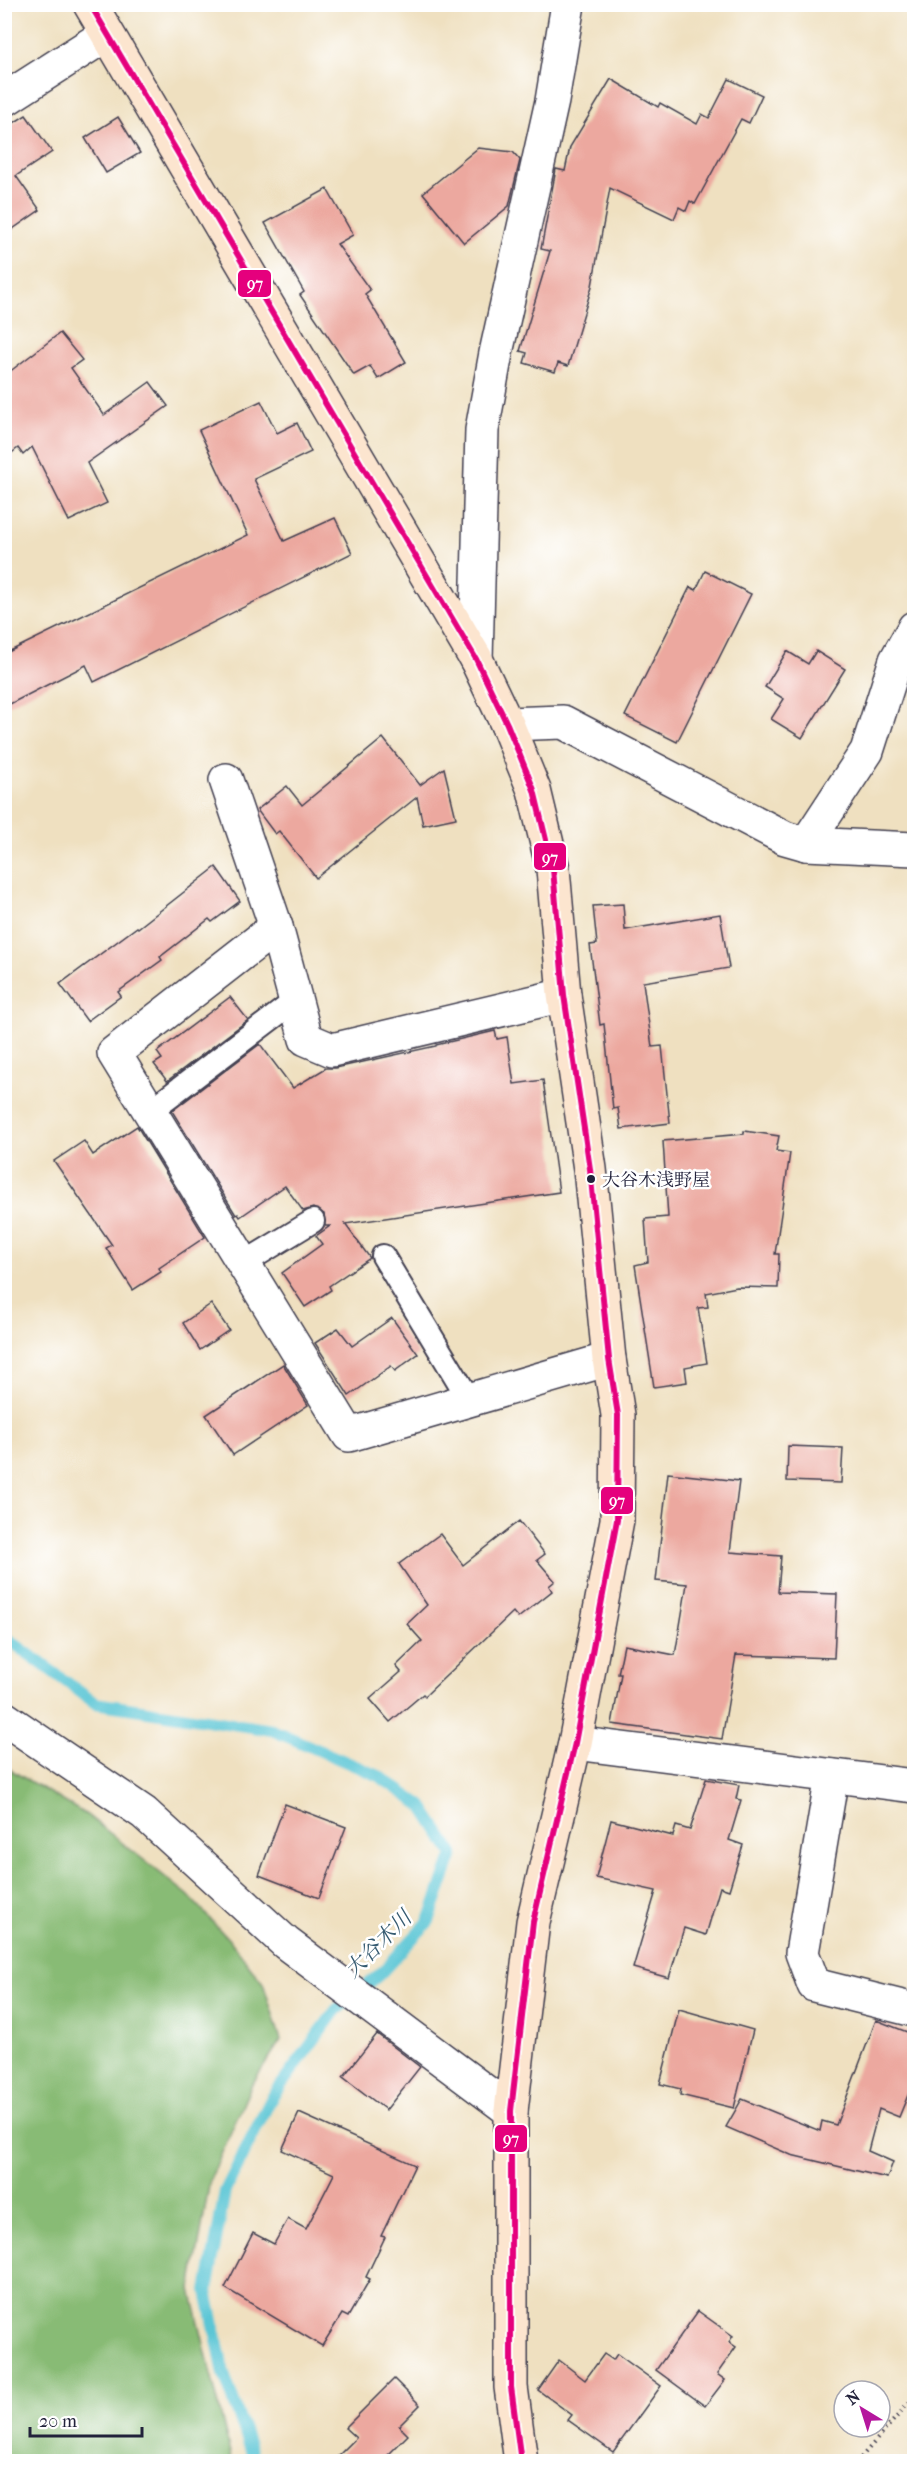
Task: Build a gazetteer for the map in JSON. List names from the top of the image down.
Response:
{
  "water": ["大谷木川"],
  "places": ["大谷木浅野屋"],
  "lines": ["transit line 97"],
  "scale_bar": "20 m",
  "north": "top left"
}
